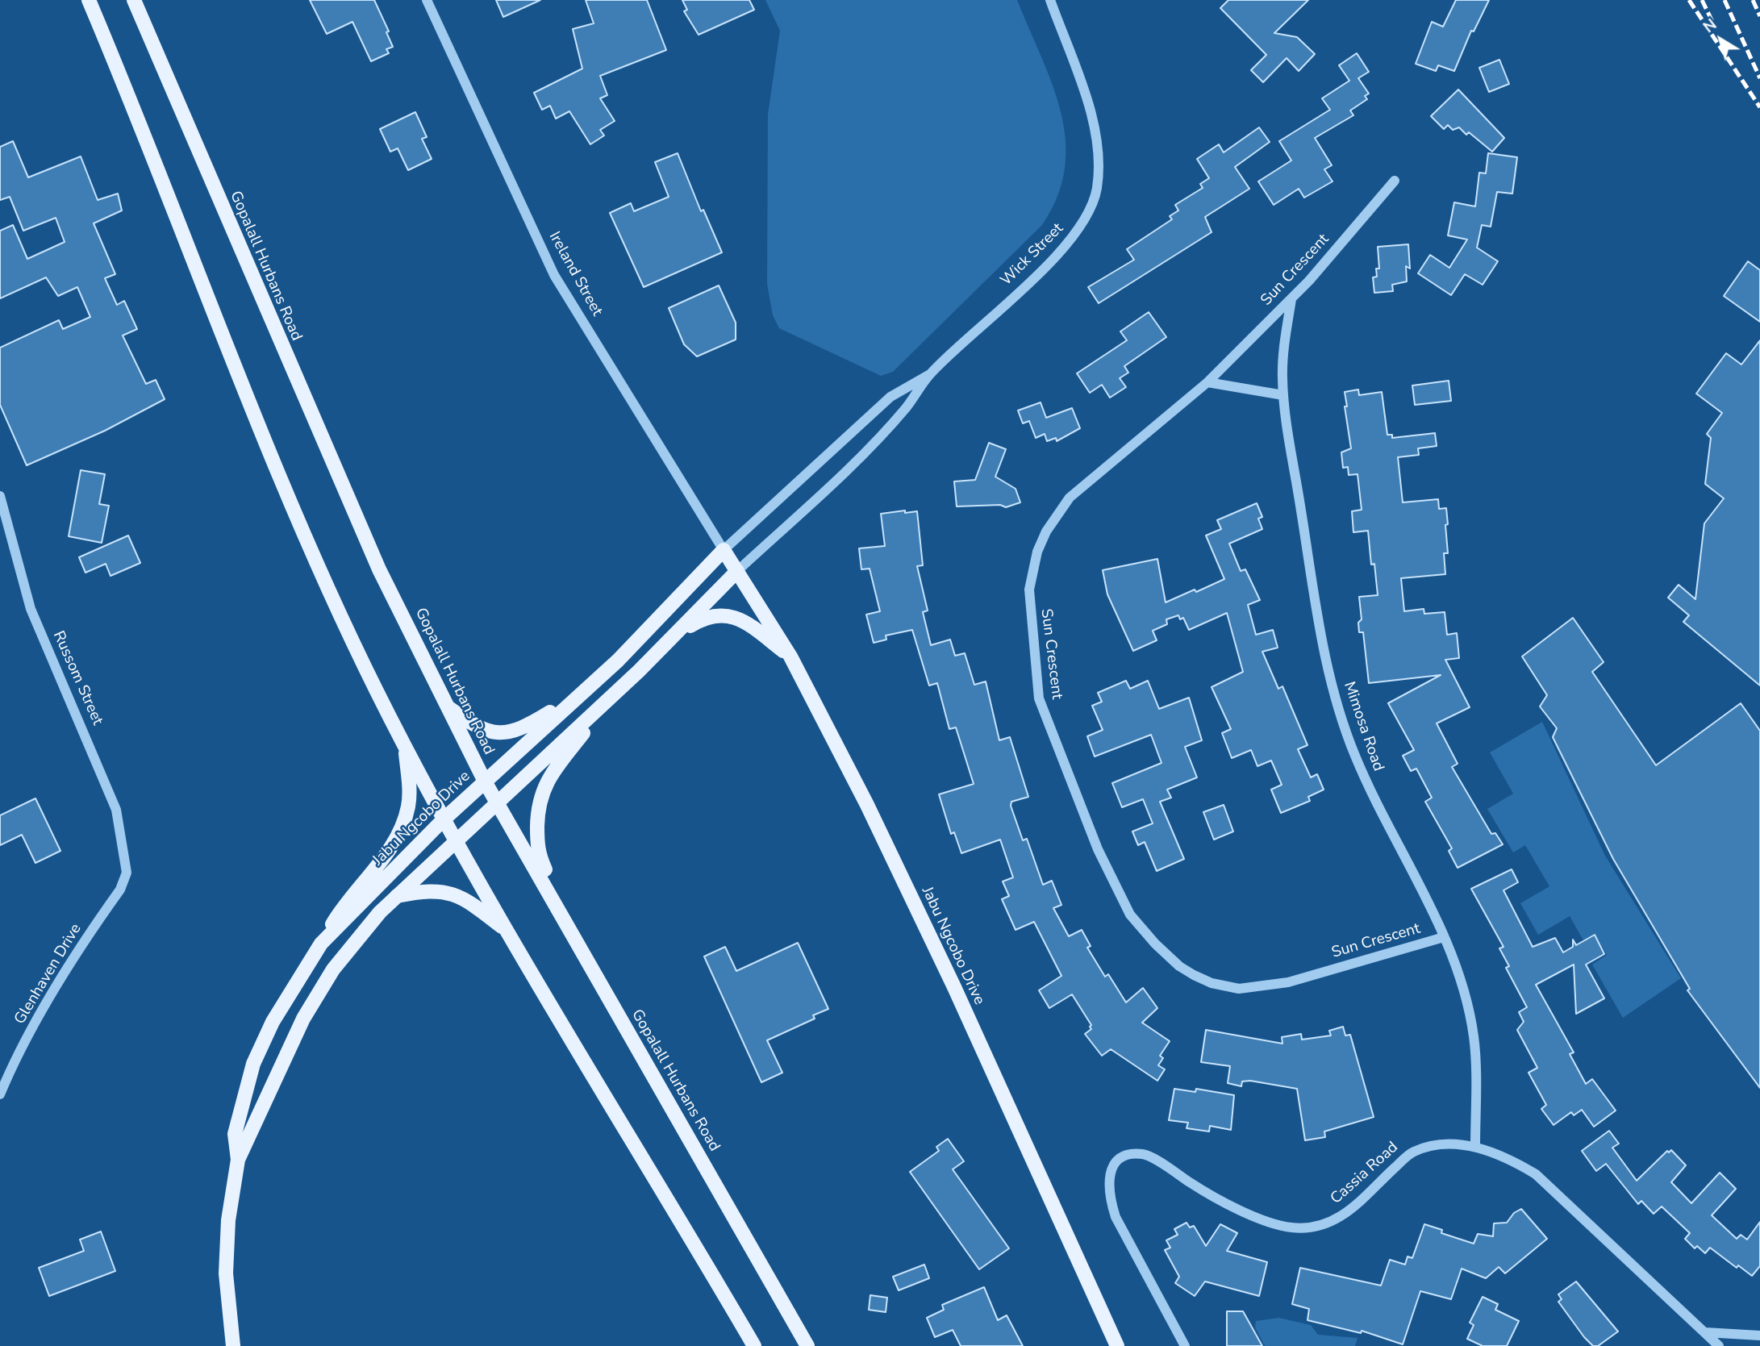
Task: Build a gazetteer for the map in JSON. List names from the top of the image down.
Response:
{
  "streets": {
    "main road": ["Gopalall Hurbans Road", "Jabu Ngcobo Drive"],
    "street": [
      "Wick Street",
      "Sun Crescent",
      "Ireland Street",
      "Russom Street",
      "Mimosa Road",
      "Glenhaven Drive",
      "Cassia Road"
    ]
  },
  "crossings": [
    ["Wick Street", "Ireland Street"],
    ["Wick Street", "Jabu Ngcobo Drive"],
    ["Gopalall Hurbans Road", "Jabu Ngcobo Drive"],
    ["Sun Crescent", "Mimosa Road"],
    ["Ireland Street", "Jabu Ngcobo Drive"],
    ["Russom Street", "Glenhaven Drive"],
    ["Mimosa Road", "Cassia Road"]
  ],
  "north": "top left"
}
